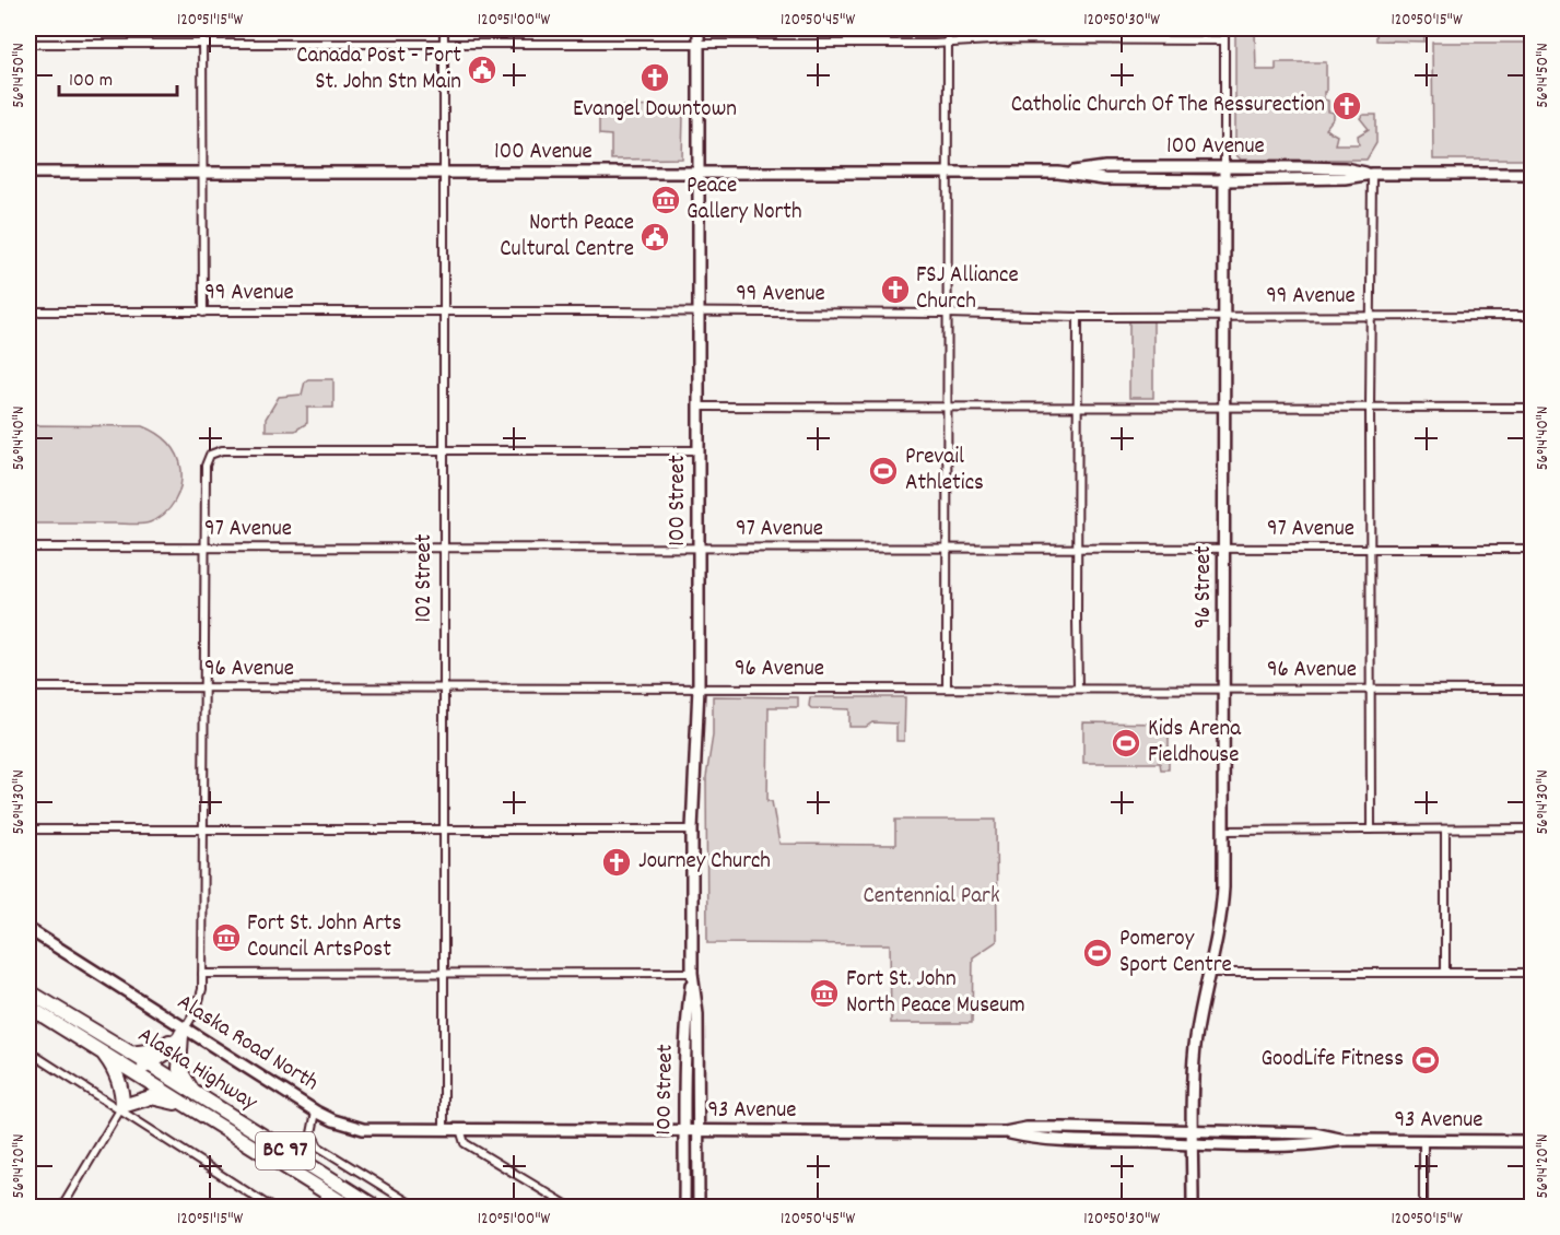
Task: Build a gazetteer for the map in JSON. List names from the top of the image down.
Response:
{
  "streets": {
    "highway": ["Alaska Highway", "BC 97"],
    "main road": [
      "100 Avenue",
      "100 Street",
      "96 Street",
      "Alaska Road North",
      "93 Avenue"
    ],
    "street": [
      "99 Avenue",
      "97 Avenue",
      "102 Street",
      "96 Avenue"
    ]
  },
  "crossings": [
    ["100 Avenue", "100 Street"],
    ["100 Avenue", "102 Street"],
    ["100 Avenue", "96 Street"],
    ["99 Avenue", "100 Street"],
    ["99 Avenue", "102 Street"],
    ["99 Avenue", "96 Street"],
    ["100 Street", "97 Avenue"],
    ["100 Street", "96 Avenue"],
    ["100 Street", "93 Avenue"],
    ["97 Avenue", "102 Street"],
    ["97 Avenue", "96 Street"],
    ["102 Street", "96 Avenue"],
    ["102 Street", "93 Avenue"],
    ["96 Street", "96 Avenue"],
    ["96 Street", "93 Avenue"],
    ["Alaska Road North", "93 Avenue"]
  ],
  "parks": ["Centennial Park"],
  "places": {
    "public building": ["Canada Post - Fort St. John Stn Main", "North Peace Cultural Centre"],
    "church": [
      "Evangel Downtown",
      "Catholic Church Of The Ressurection",
      "FSJ Alliance Church",
      "Journey Church"
    ],
    "museum": ["Peace Gallery North", "Fort St. John Arts Council ArtsPost", "Fort St. John North Peace Museum"],
    "sports": [
      "Prevail Athletics",
      "Kids Arena Fieldhouse",
      "Pomeroy Sport Centre",
      "GoodLife Fitness"
    ]
  },
  "scale_bar": "100 m",
  "coordinates": [
    "120°51'15\"W",
    "120°51'00\"W",
    "120°50'45\"W",
    "120°50'30\"W",
    "120°50'15\"W",
    "56°14'50\"N",
    "56°14'40\"N",
    "56°14'30\"N",
    "56°14'20\"N"
  ]
}
